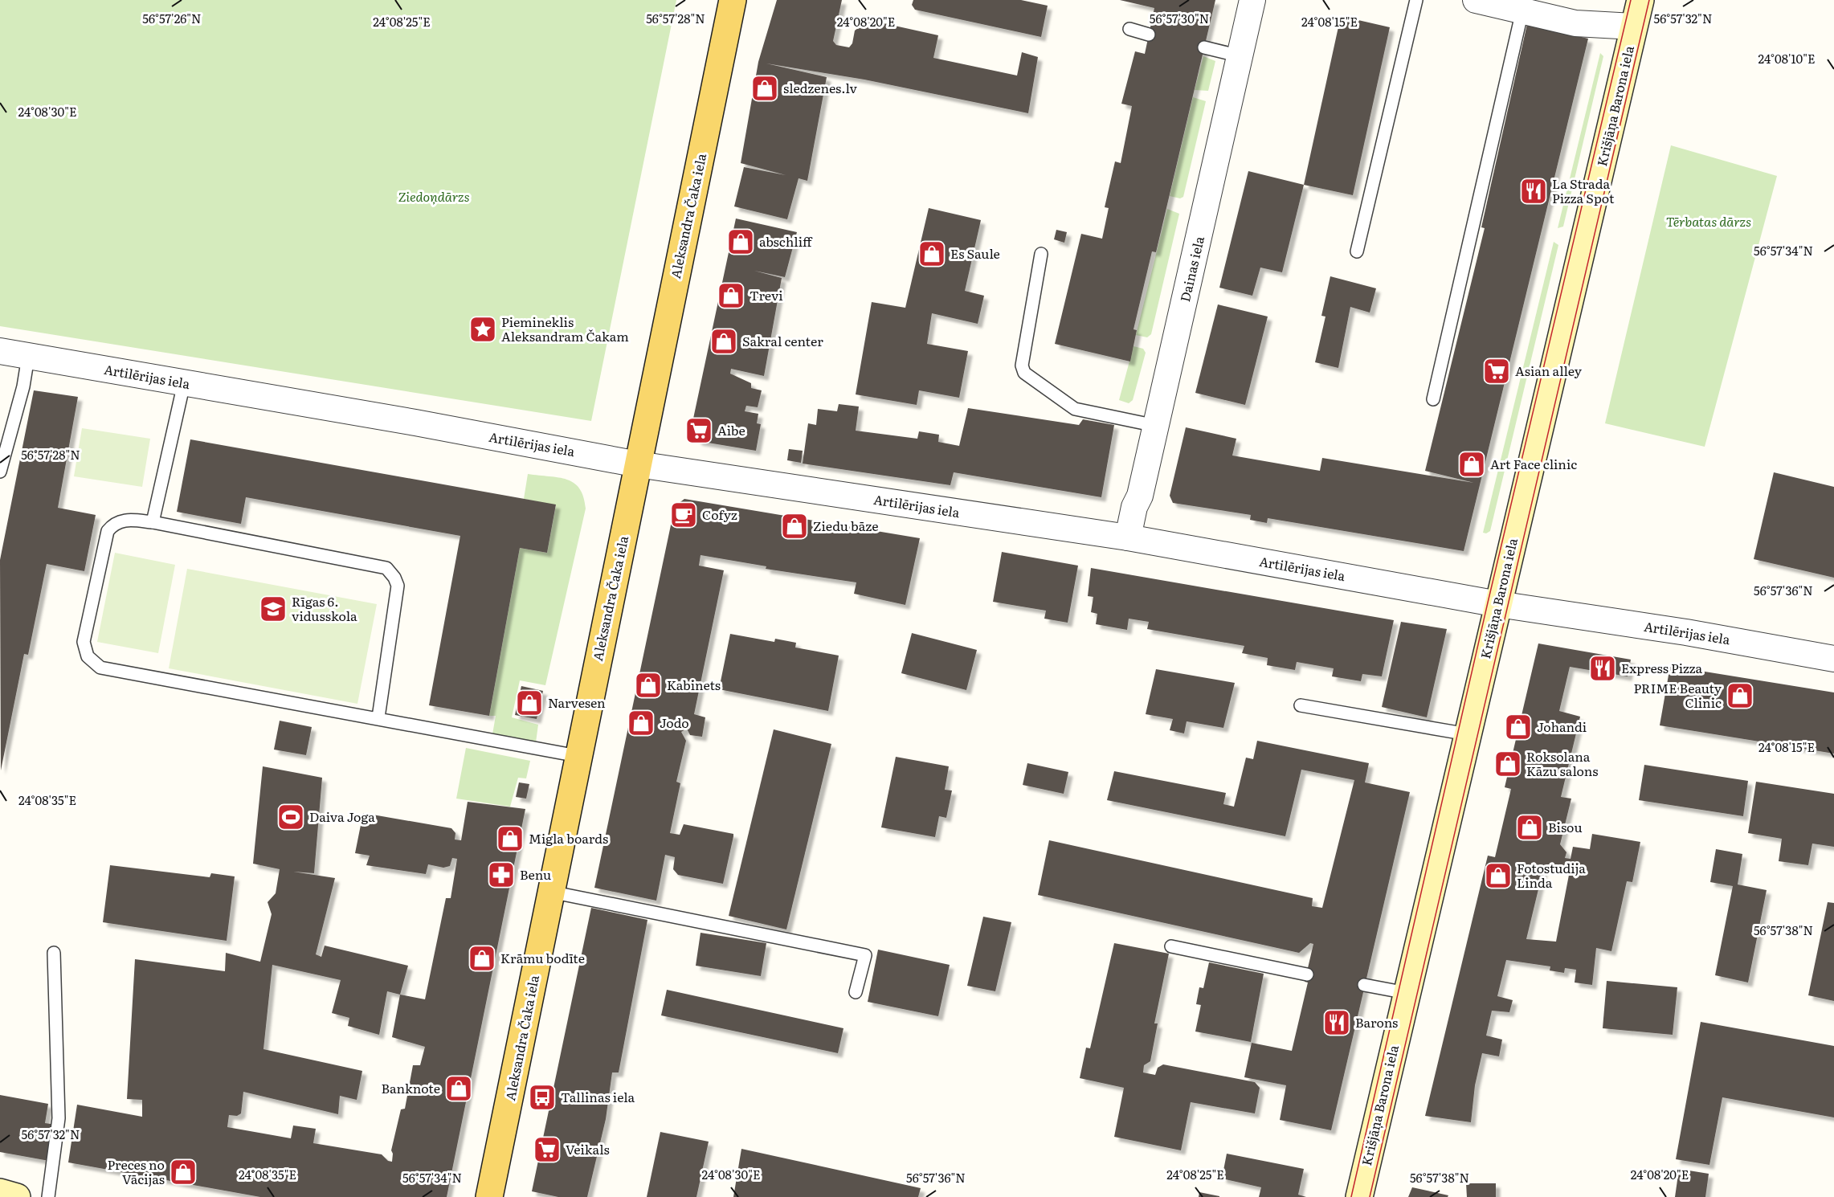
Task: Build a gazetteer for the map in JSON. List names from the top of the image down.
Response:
{
  "streets": {
    "main road": ["Aleksandra Čaka iela"],
    "street": ["Krišjāņa Barona iela", "Dainas iela", "Artilērijas iela"]
  },
  "crossings": [
    ["Krišjāņa Barona iela", "Artilērijas iela"],
    ["Aleksandra Čaka iela", "Artilērijas iela"],
    ["Dainas iela", "Artilērijas iela"]
  ],
  "parks": ["Ziedoņdārzs", "Tērbatas dārzs"],
  "places": {
    "shop": [
      "sledzenes.lv",
      "abschliff",
      "Es Saule",
      "Trevi",
      "Sakral center",
      "Art Face clinic",
      "Ziedu bāze",
      "Kabinets",
      "PRIME Beauty Clinic",
      "Narvesen",
      "Jodo",
      "Johandi",
      "Roksolana Kāzu salons",
      "Bisou",
      "Migla boards",
      "Fotostudija Linda",
      "Krāmu bodīte",
      "Banknote",
      "Preces no Vācijas"
    ],
    "restaurant": ["La Strada Pizza Spot", "Express Pizza", "Barons"],
    "place": ["Piemineklis Aleksandram Čakam"],
    "supermarket": ["Asian alley", "Aibe", "Veikals"],
    "cafe": ["Cofyz"],
    "school or university": ["Rīgas 6. vidusskola"],
    "sports": ["Daiva Joga"],
    "pharmacy": ["Benu"],
    "bus stop": ["Tallinas iela"]
  },
  "coordinates": [
    "56°57'26\"N",
    "56°57'28\"N",
    "56°57'30\"N",
    "56°57'32\"N",
    "24°08'25\"E",
    "24°08'20\"E",
    "24°08'15\"E",
    "24°08'10\"E",
    "24°08'30\"E",
    "56°57'34\"N",
    "56°57'36\"N",
    "24°08'35\"E",
    "56°57'38\"N"
  ]
}
